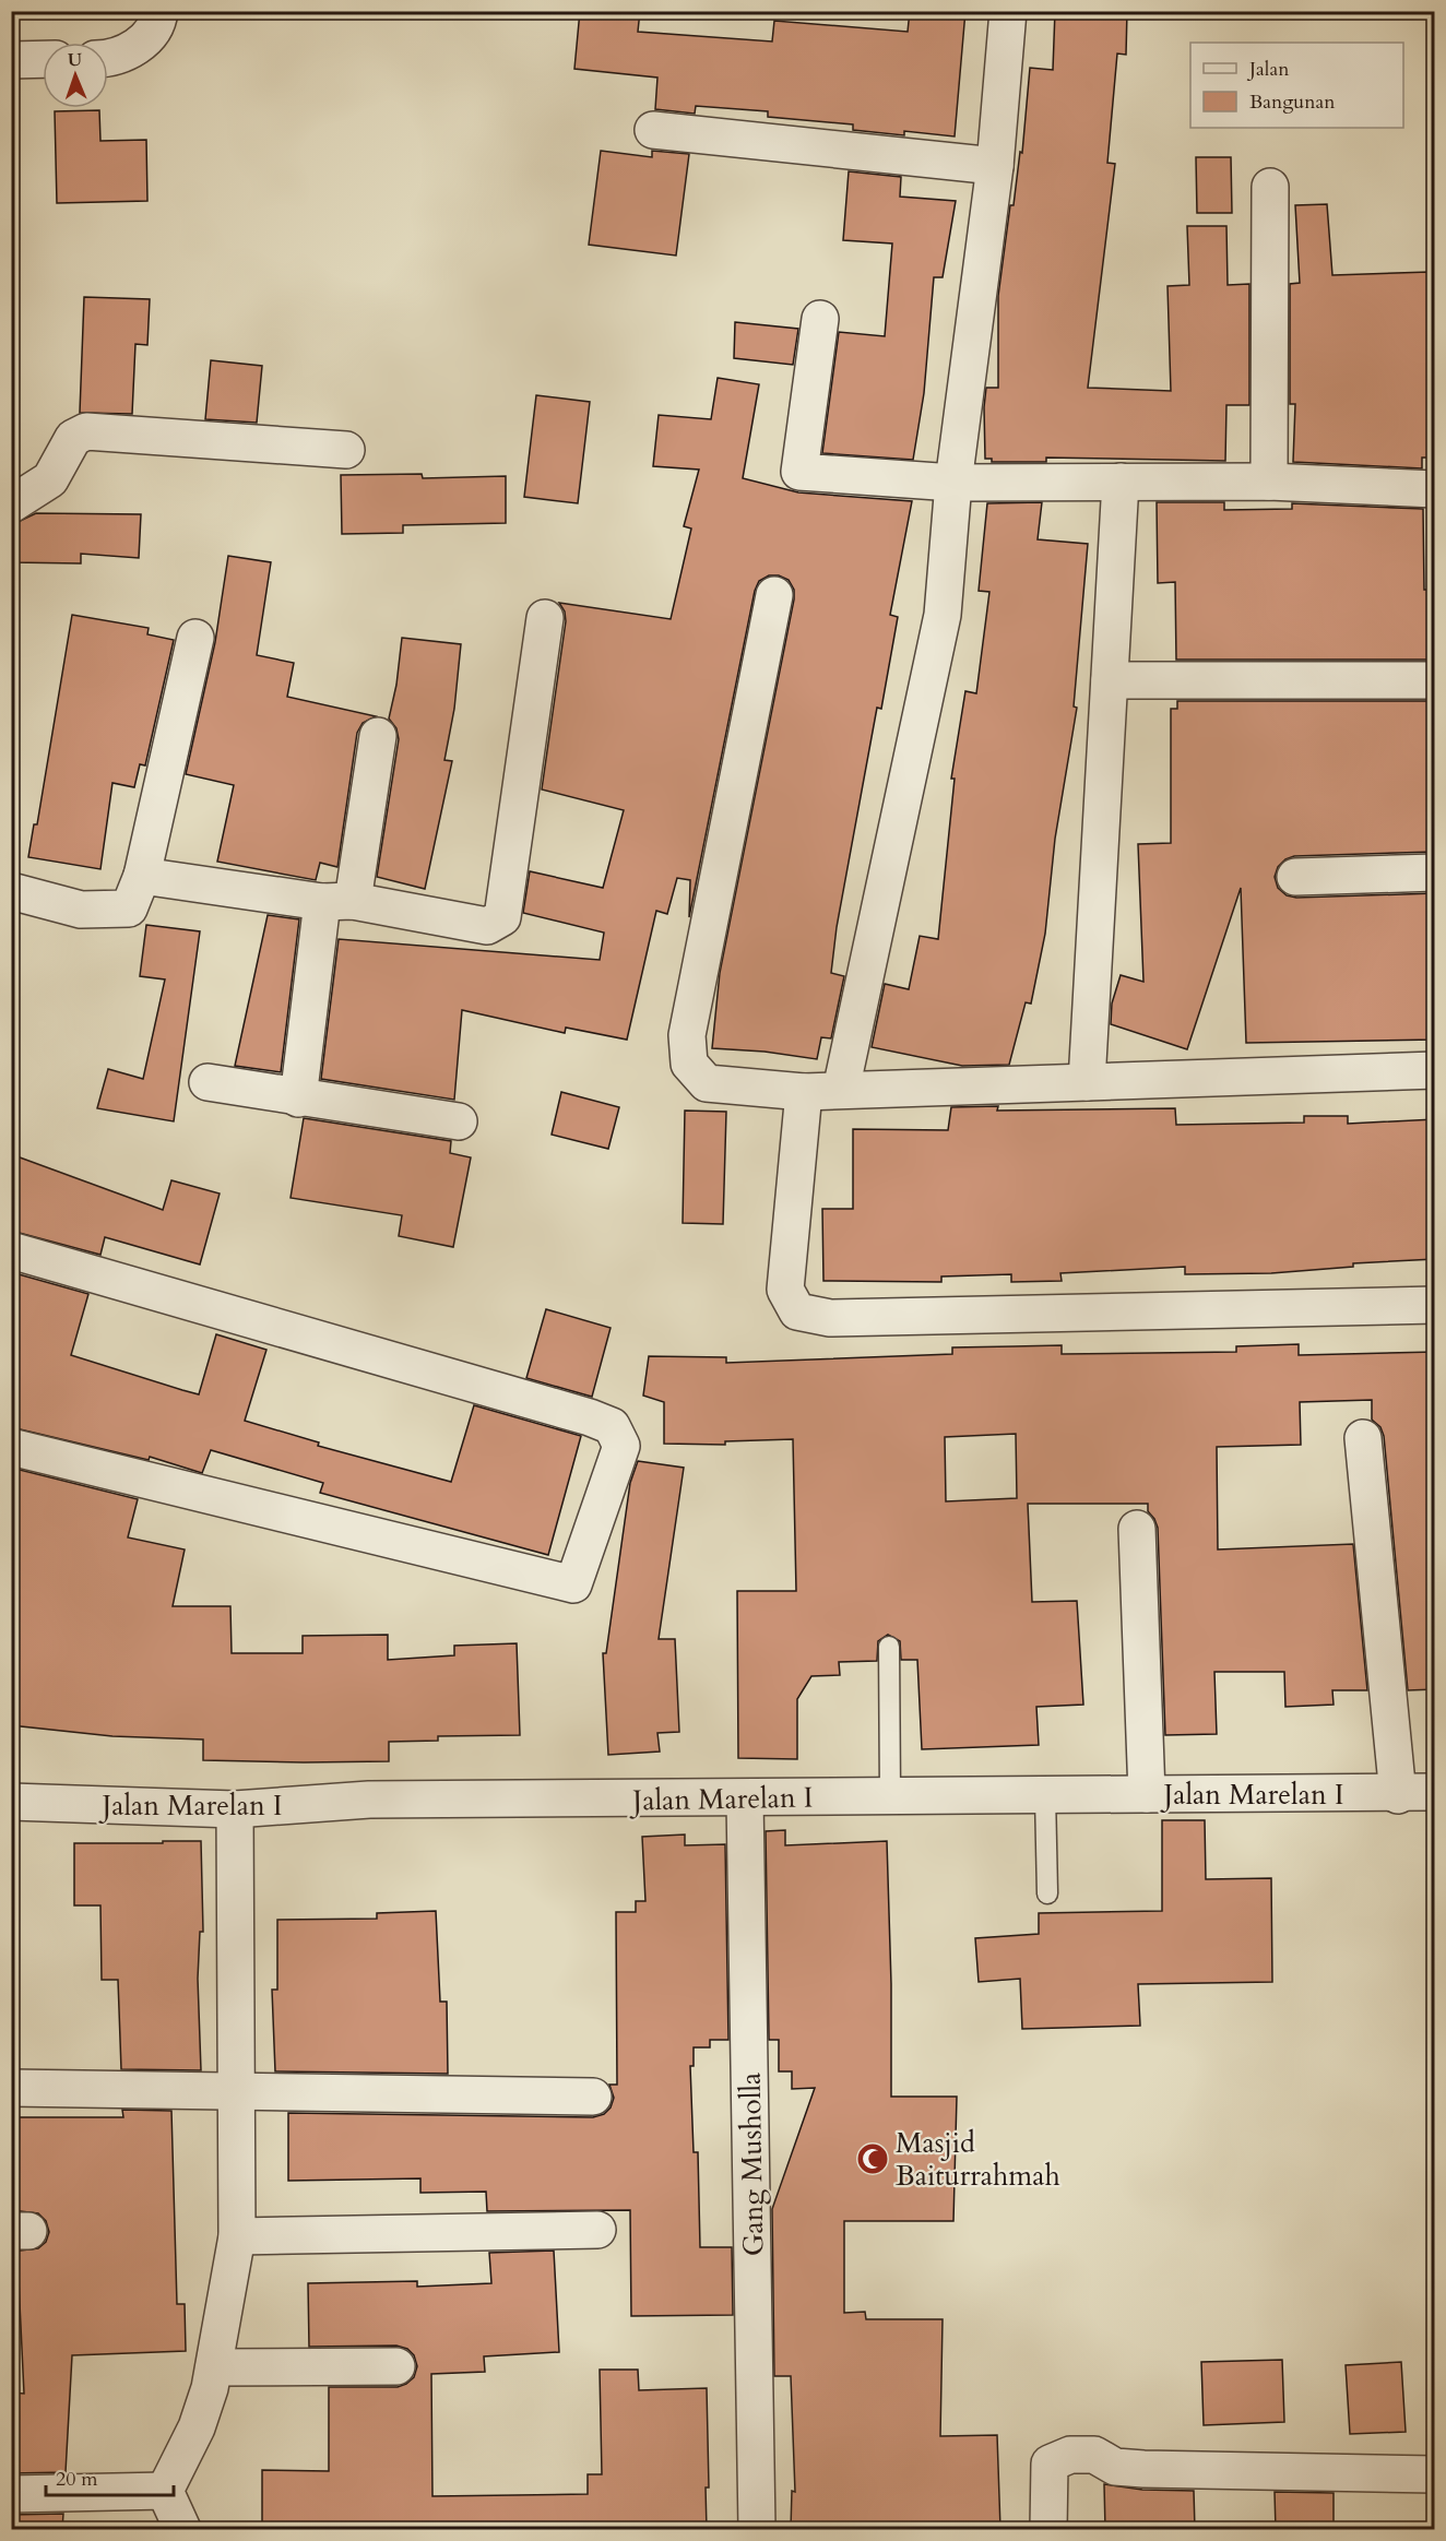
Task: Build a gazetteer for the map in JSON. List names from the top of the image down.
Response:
{
  "streets": {
    "street": ["Jalan Marelan I", "Gang Musholla"]
  },
  "crossings": [
    ["Jalan Marelan I", "Gang Musholla"]
  ],
  "places": {
    "mosque": ["Masjid Baiturrahmah"]
  },
  "legend": ["Jalan", "Bangunan"],
  "scale_bar": "20 m",
  "north": "top"
}
